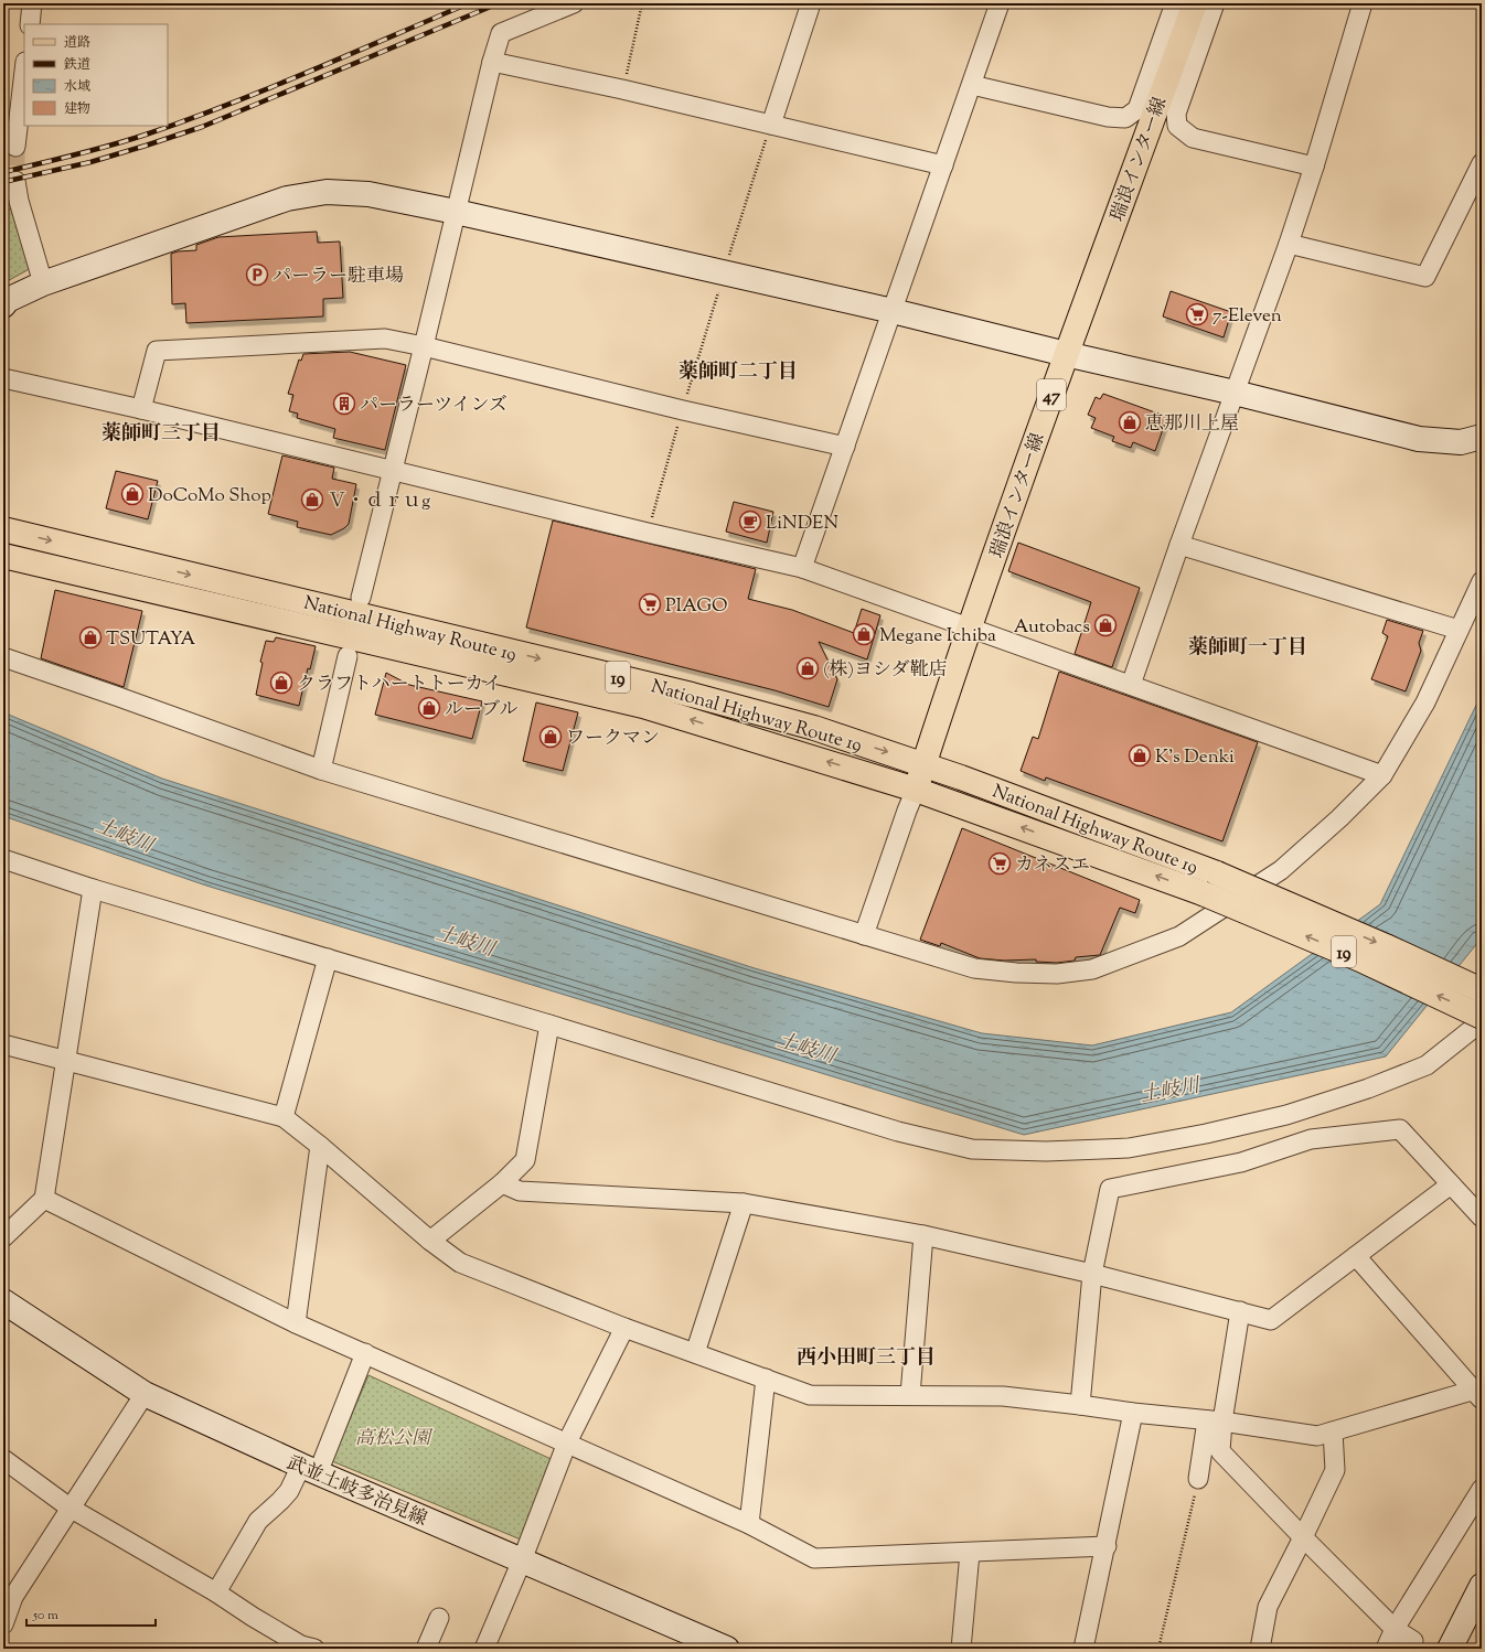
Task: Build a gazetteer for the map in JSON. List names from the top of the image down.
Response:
{
  "streets": {
    "main road": [
      "瑞浪インター線",
      "47",
      "National Highway Route 19",
      "19"
    ],
    "street": ["武並土岐多治見線"]
  },
  "crossings": [
    ["瑞浪インター線", "National Highway Route 19"]
  ],
  "districts": [
    "薬師町二丁目",
    "薬師町三丁目",
    "薬師町一丁目",
    "西小田町三丁目"
  ],
  "water": ["土岐川"],
  "parks": ["高松公園"],
  "places": {
    "parking": ["パーラー駐車場"],
    "supermarket": ["7-Eleven", "PIAGO", "カネスエ"],
    "building": ["パーラーツインズ"],
    "shop": [
      "恵那川上屋",
      "DoCoMo Shop",
      "Ｖ・ｄｒｕg",
      "Autobacs",
      "Megane Ichiba",
      "TSUTAYA",
      "(株)ヨシダ靴店",
      "クラフトハートトーカイ",
      "ルーブル",
      "ワークマン",
      "K's Denki"
    ],
    "cafe": ["LiNDEN"]
  },
  "legend": [
    "道路",
    "鉄道",
    "水域",
    "建物"
  ],
  "scale_bar": "50 m"
}
